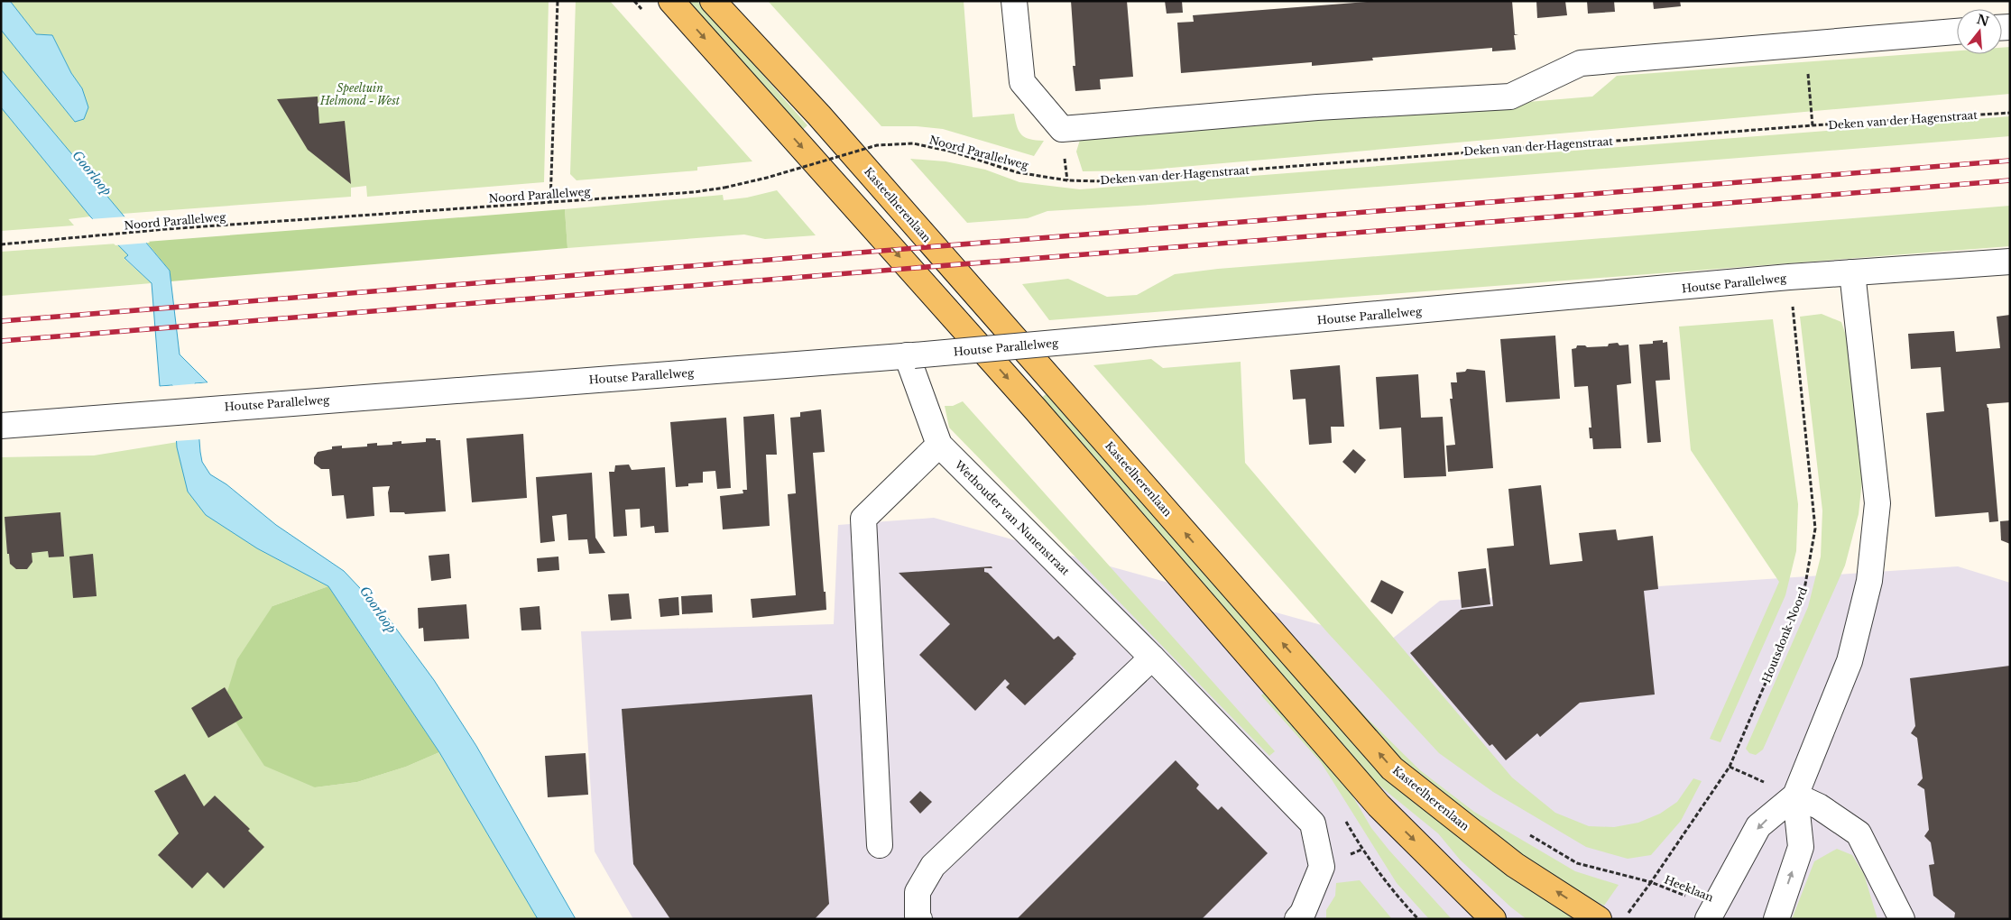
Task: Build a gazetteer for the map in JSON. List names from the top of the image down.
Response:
{
  "streets": {
    "main road": ["Kasteelherenlaan"],
    "street": ["Houtse Parallelweg", "Wethouder van Nunenstraat"],
    "path": [
      "Deken van der Hagenstraat",
      "Noord Parallelweg",
      "Houtsdonk-Noord",
      "Heeklaan"
    ]
  },
  "crossings": [
    ["Deken van der Hagenstraat", "Noord Parallelweg"],
    ["Houtse Parallelweg", "Wethouder van Nunenstraat"],
    ["Houtse Parallelweg", "Houtsdonk-Noord"],
    ["Houtsdonk-Noord", "Heeklaan"]
  ],
  "water": ["Goorloop"],
  "parks": ["Speeltuin Helmond - West"],
  "north": "top"
}
